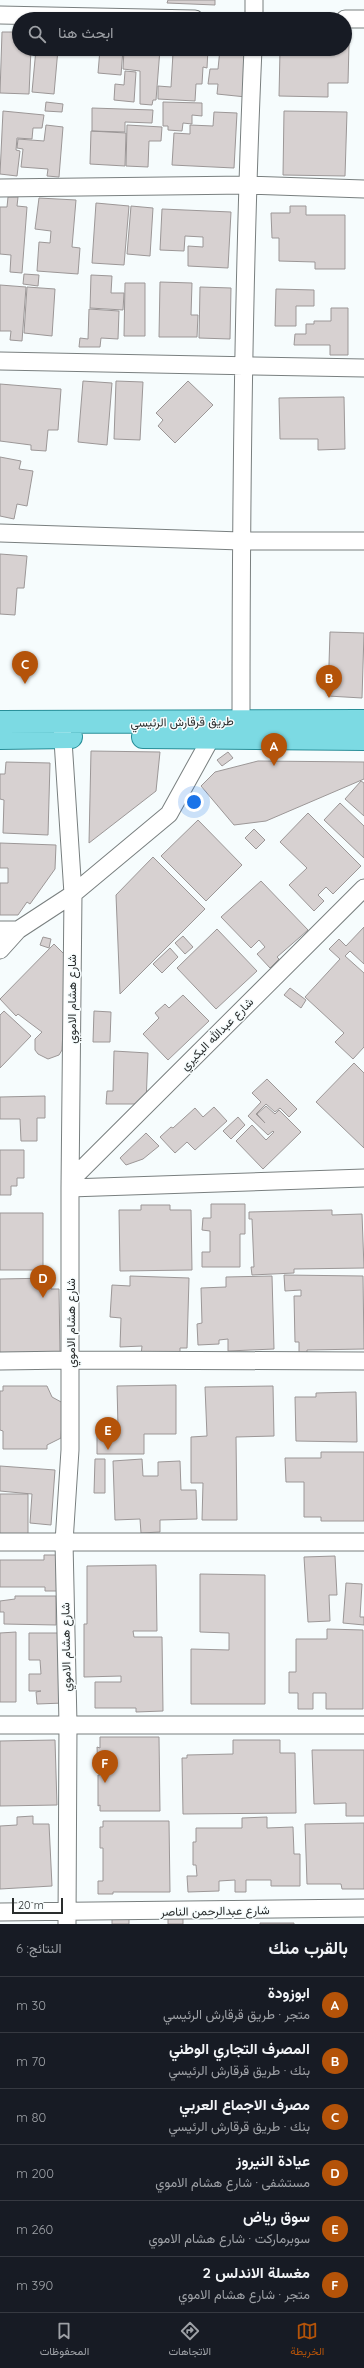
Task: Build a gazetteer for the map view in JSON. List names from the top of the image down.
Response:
{
  "streets": {
    "main road": ["طريق قرقارش الرئيسي"],
    "street": ["شارع هشام الاموي", "شارع عبدالله البكيري", "شارع عبدالرحمن الناصر"]
  },
  "crossings": [
    ["طريق قرقارش الرئيسي", "شارع هشام الاموي"],
    ["شارع هشام الاموي", "شارع عبدالله البكيري"],
    ["شارع هشام الاموي", "شارع عبدالرحمن الناصر"]
  ],
  "scale_bar": "20 m",
  "page": {
    "search": "ابحث هنا",
    "pins": [
      "C",
      "B",
      "A",
      "D",
      "E",
      "F"
    ],
    "scale": "20 m",
    "heading": ["بالقرب منك", "النتائج: 6"],
    "list": [
      {
        "mark": "A",
        "name": "ابوزودة",
        "note": "متجر · طريق قرقارش الرئيسي",
        "value": "30 m"
      },
      {
        "mark": "B",
        "name": "المصرف التجاري الوطني",
        "note": "بنك · طريق قرقارش الرئيسي",
        "value": "70 m"
      },
      {
        "mark": "C",
        "name": "مصرف الاجماع العربي",
        "note": "بنك · طريق قرقارش الرئيسي",
        "value": "80 m"
      },
      {
        "mark": "D",
        "name": "عيادة النيروز",
        "note": "مستشفى · شارع هشام الاموي",
        "value": "200 m"
      },
      {
        "mark": "E",
        "name": "سوق رياض",
        "note": "سوبرماركت · شارع هشام الاموي",
        "value": "260 m"
      },
      {
        "mark": "F",
        "name": "مغسلة الاندلس 2",
        "note": "متجر · شارع هشام الاموي",
        "value": "390 m"
      }
    ],
    "nav": ["الخريطة", "الاتجاهات", "المحفوظات"]
  }
}
